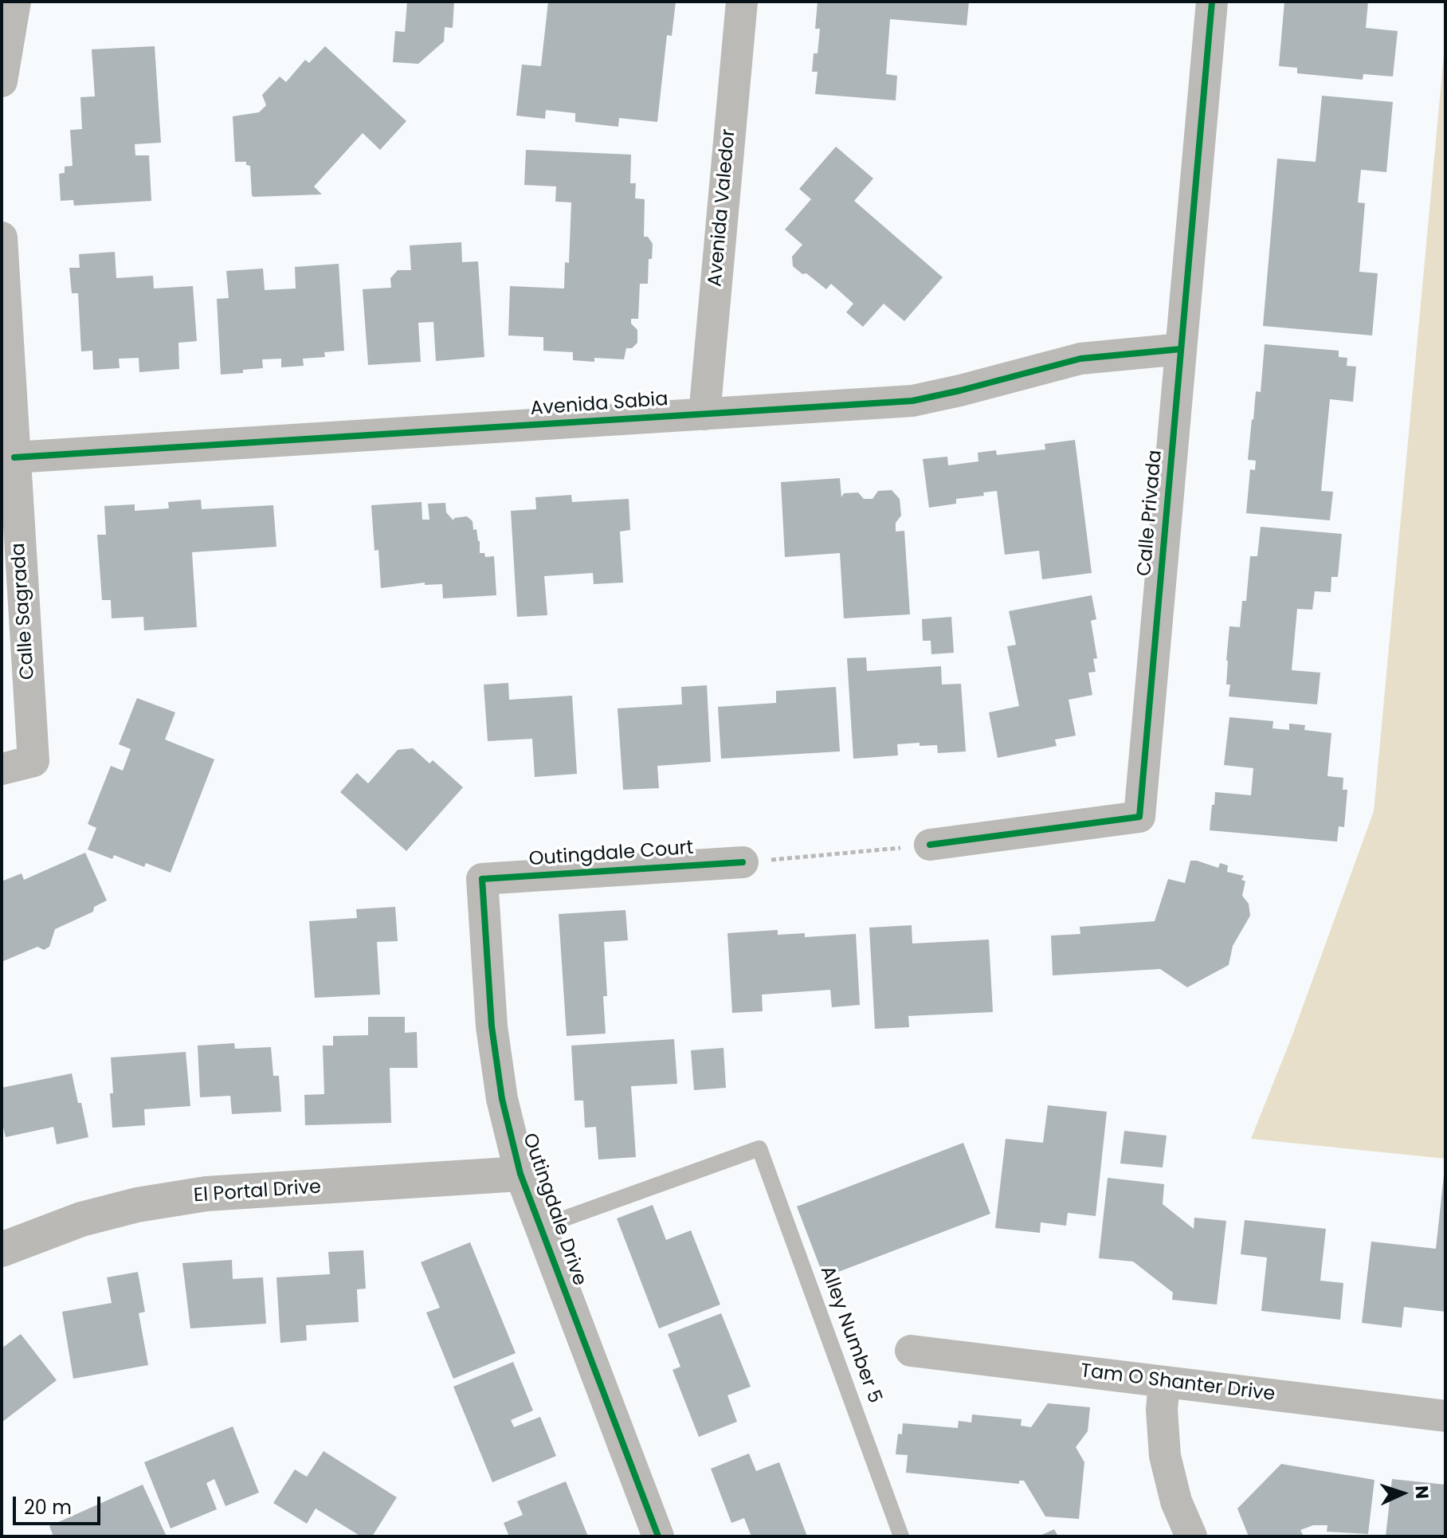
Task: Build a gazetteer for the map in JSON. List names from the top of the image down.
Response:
{
  "streets": {
    "street": [
      "Avenida Valedor",
      "Avenida Sabia",
      "Calle Privada",
      "Calle Sagrada",
      "Outingdale Court",
      "El Portal Drive",
      "Outingdale Drive",
      "Tam O Shanter Drive"
    ],
    "lane": ["Alley Number 5"]
  },
  "crossings": [
    ["Avenida Valedor", "Avenida Sabia"],
    ["Avenida Sabia", "Calle Privada"],
    ["Avenida Sabia", "Calle Sagrada"],
    ["Outingdale Court", "Outingdale Drive"],
    ["El Portal Drive", "Outingdale Drive"],
    ["Outingdale Drive", "Alley Number 5"]
  ],
  "scale_bar": "20 m",
  "north": "right"
}
